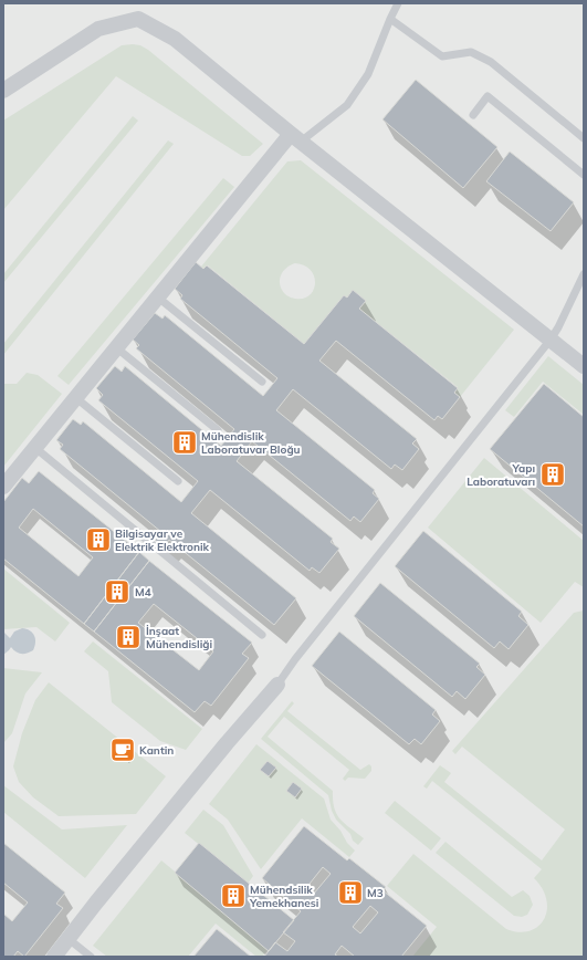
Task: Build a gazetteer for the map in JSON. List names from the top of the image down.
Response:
{
  "places": {
    "building": [
      "Mühendislik Laboratuvar Bloğu",
      "Yapı Laboratuvarı",
      "Bilgisayar ve Elektrik Elektronik",
      "M4",
      "İnşaat Mühendisliği",
      "M3",
      "Mühendsilik Yemekhanesi"
    ],
    "cafe": ["Kantin"]
  }
}
